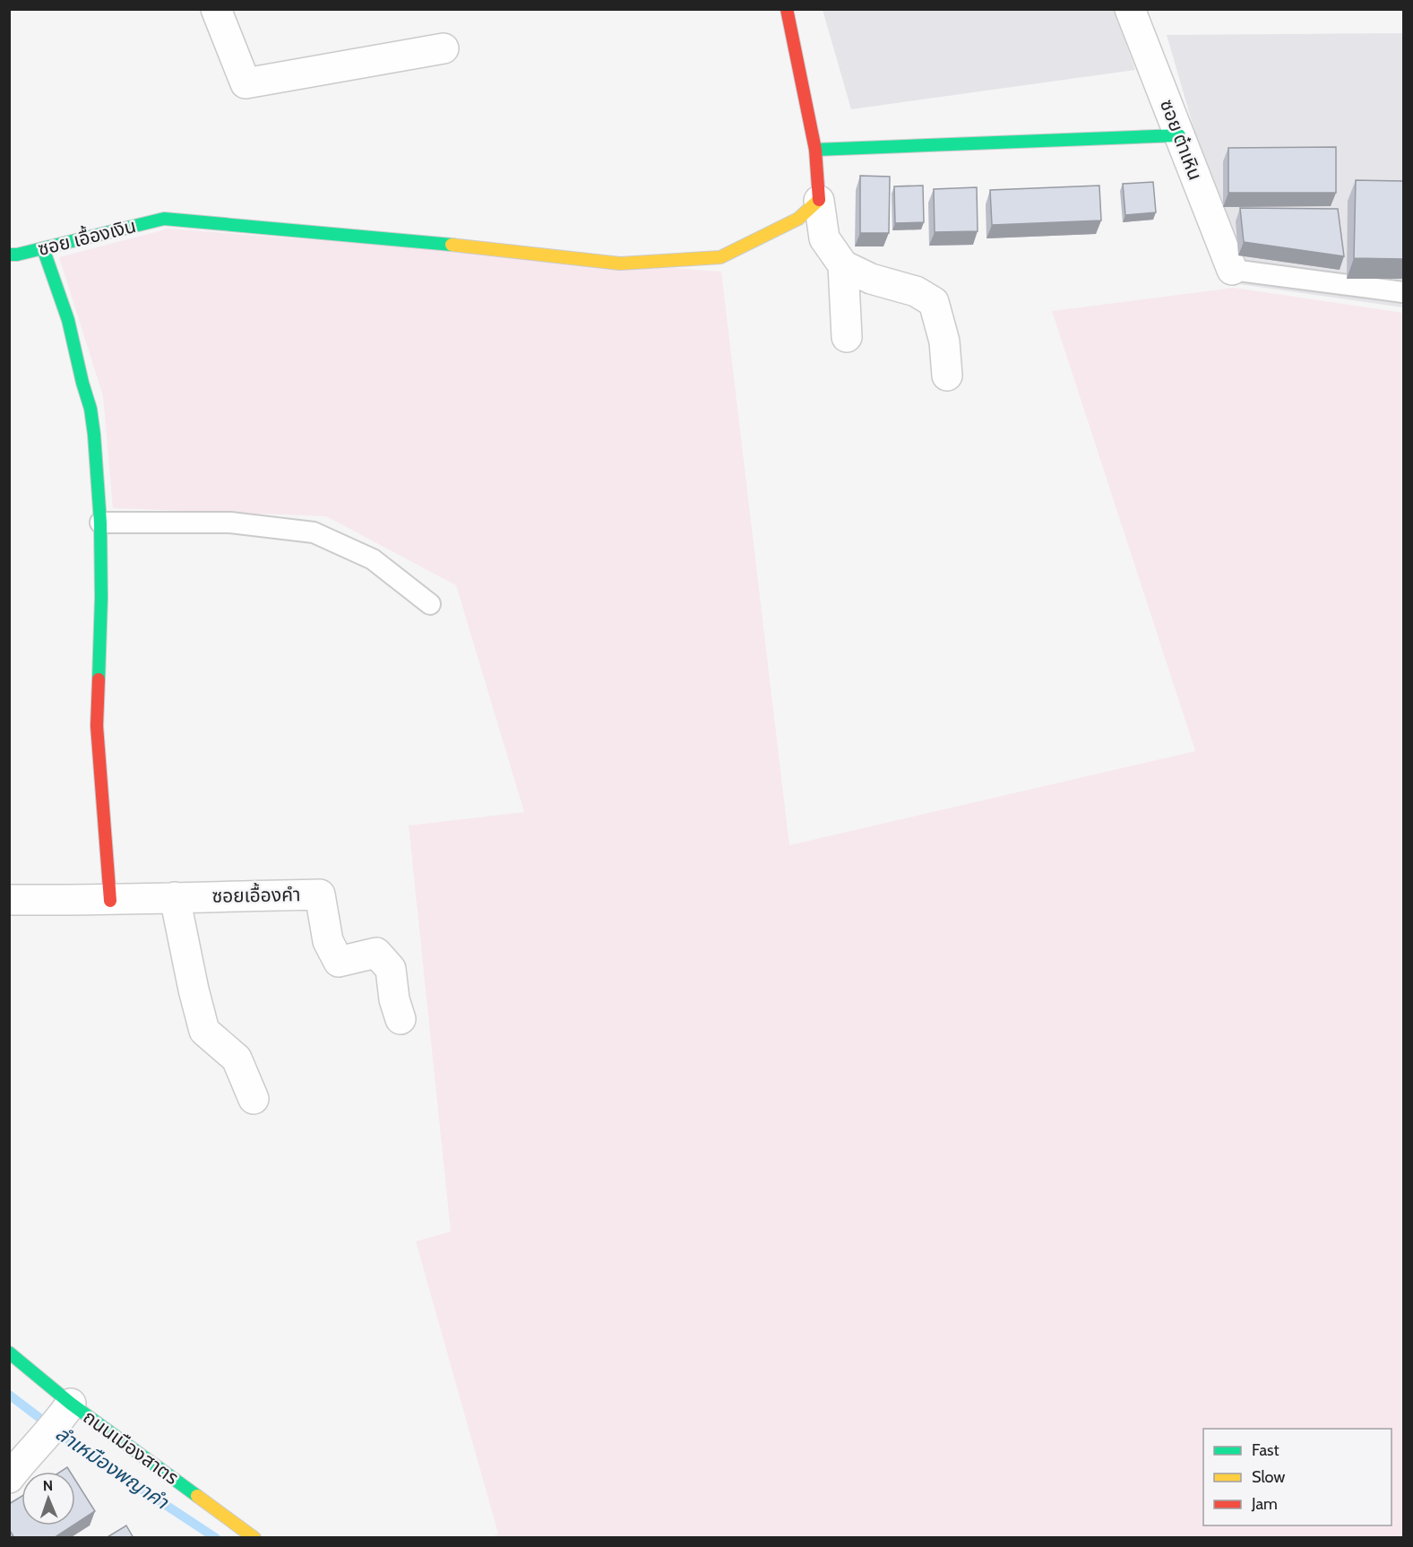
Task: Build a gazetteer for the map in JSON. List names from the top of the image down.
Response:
{
  "streets": {
    "street": [
      "ซอย ต๋าเหิน",
      "ซอย เอื้องเงิน",
      "ซอยเอื้องคำ",
      "ถนนเมืองสาตร"
    ]
  },
  "water": ["ลำเหมืองพญาคำ"],
  "legend": ["Fast", "Slow", "Jam"],
  "north": "top"
}
